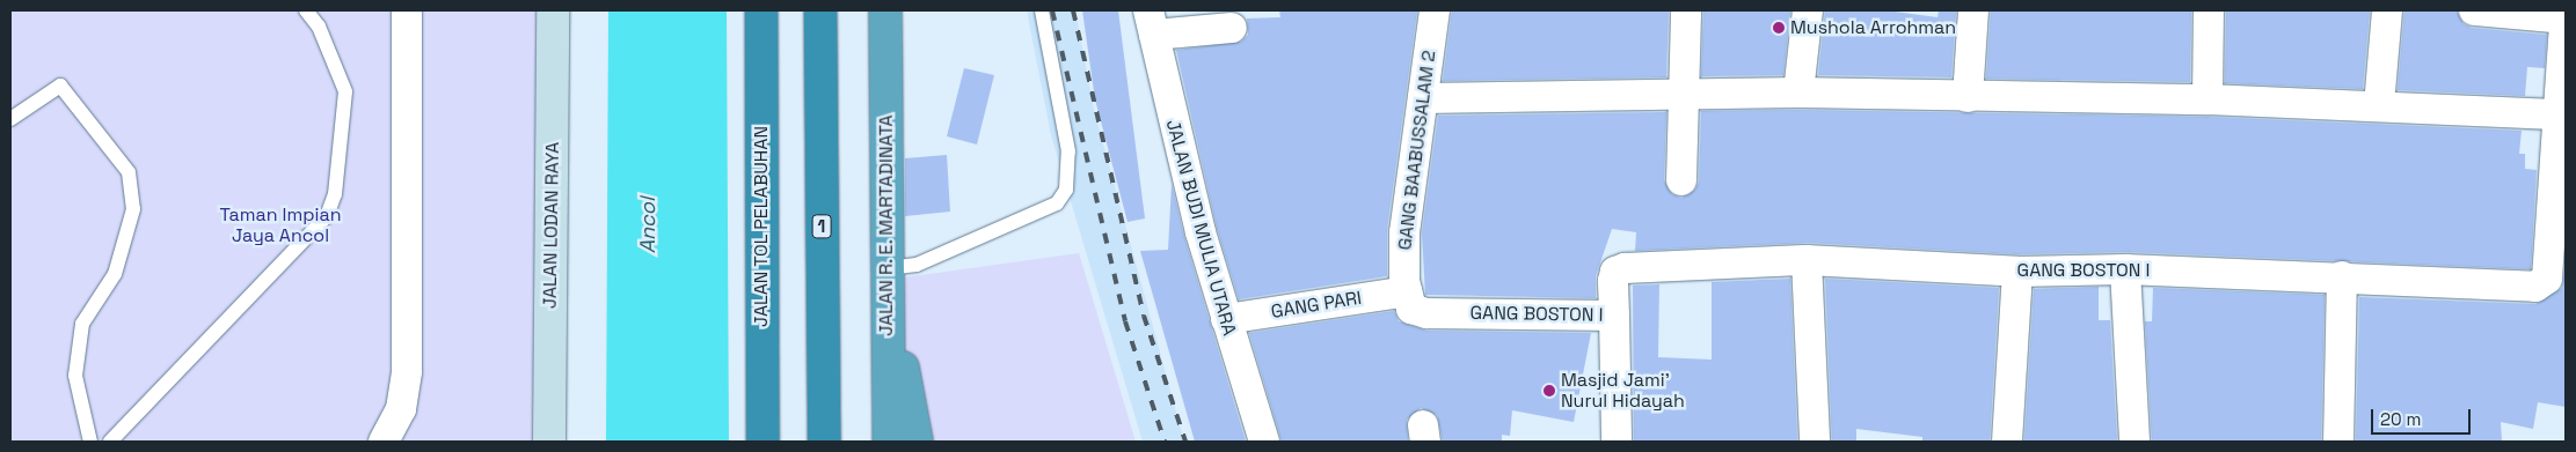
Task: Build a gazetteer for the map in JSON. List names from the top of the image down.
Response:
{
  "streets": {
    "highway": ["JALAN R. E. MARTADINATA", "JALAN TOL PELABUHAN", "1"],
    "main road": ["JALAN LODAN RAYA"],
    "street": [
      "GANG BAABUSSALAM 2",
      "JALAN BUDI MULIA UTARA",
      "GANG BOSTON I",
      "GANG PARI"
    ]
  },
  "crossings": [
    ["GANG BAABUSSALAM 2", "GANG BOSTON I"],
    ["GANG BAABUSSALAM 2", "GANG PARI"],
    ["JALAN BUDI MULIA UTARA", "GANG PARI"],
    ["GANG BOSTON I", "GANG PARI"]
  ],
  "water": ["Ancol"],
  "parks": ["Taman Impian Jaya Ancol"],
  "places": ["Mushola Arrohman", "Masjid Jami' Nurul Hidayah"],
  "scale_bar": "20 m"
}
